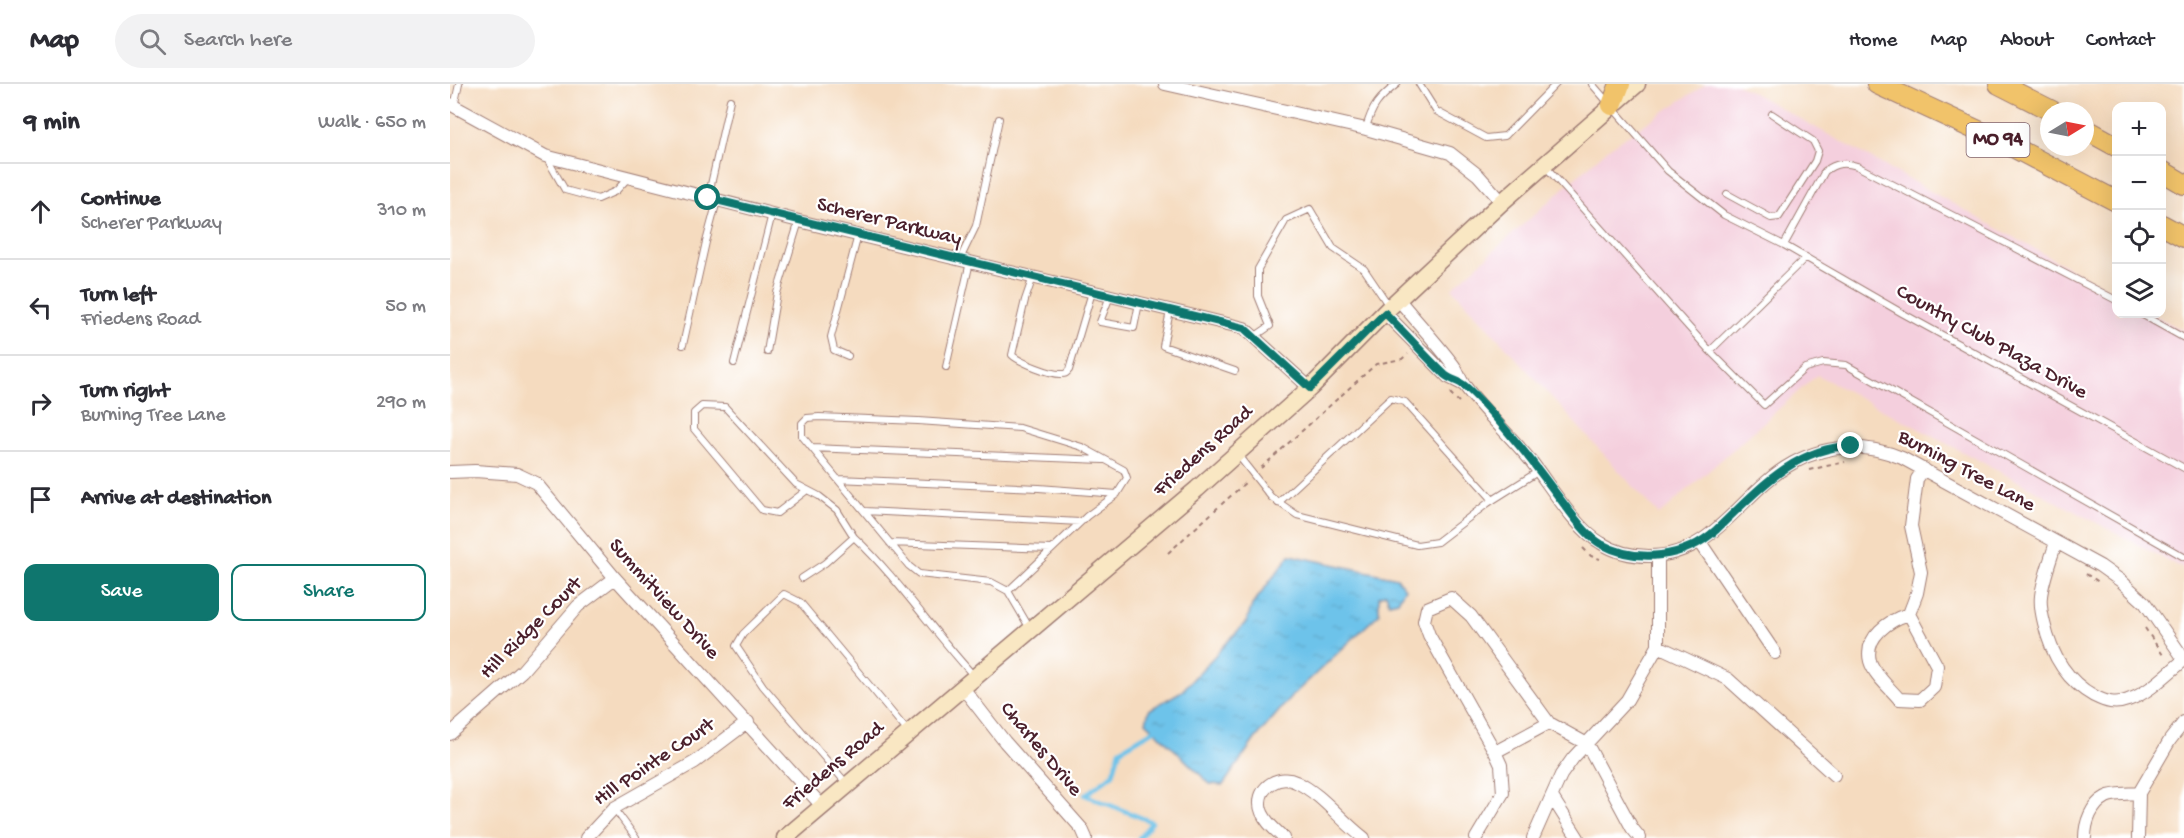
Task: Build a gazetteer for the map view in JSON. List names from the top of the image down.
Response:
{
  "streets": {
    "highway": ["MO 94"],
    "main road": ["Friedens Road"],
    "street": [
      "Scherer Parkway",
      "Burning Tree Lane",
      "Summitview Drive",
      "Hill Ridge Court",
      "Charles Drive",
      "Hill Pointe Court"
    ],
    "lane": ["Country Club Plaza Drive"]
  },
  "crossings": [
    ["Scherer Parkway", "Friedens Road"],
    ["Country Club Plaza Drive", "Friedens Road"],
    ["Friedens Road", "Burning Tree Lane"],
    ["Friedens Road", "Summitview Drive"],
    ["Friedens Road", "Charles Drive"],
    ["Summitview Drive", "Hill Ridge Court"],
    ["Summitview Drive", "Hill Pointe Court"]
  ],
  "north": "right",
  "page": {
    "header": "Map",
    "search": "Search here",
    "nav": [
      "Home",
      "Map",
      "About",
      "Contact"
    ],
    "heading": ["9 min", "Walk · 650 m"],
    "map_buttons": ["+", "−"],
    "list": [
      ["Continue", "Scherer Parkway", "310 m"],
      ["Turn left", "Friedens Road", "50 m"],
      ["Turn right", "Burning Tree Lane", "290 m"],
      "Arrive at destination"
    ],
    "buttons": ["Save", "Share"]
  }
}
